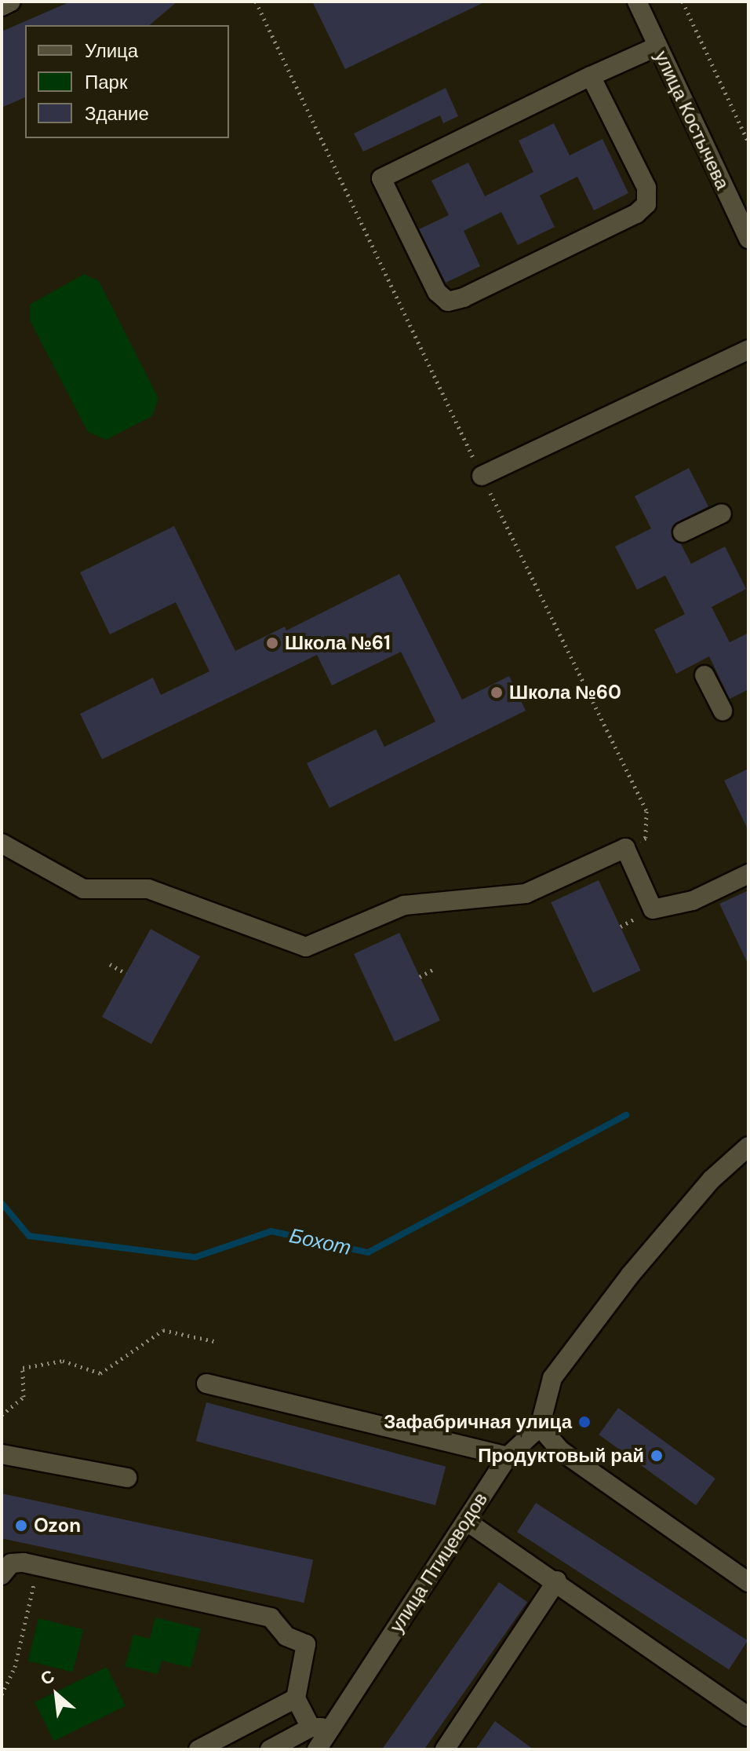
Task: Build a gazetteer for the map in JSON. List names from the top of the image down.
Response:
{
  "streets": {
    "street": ["улица Костычева", "улица Птицеводов"]
  },
  "water": ["Бохот"],
  "places": [
    "Школа №61",
    "Школа №60",
    "Зафабричная улица",
    "Продуктовый рай",
    "Ozon"
  ],
  "legend": ["Улица", "Парк", "Здание"],
  "north": "top left"
}
